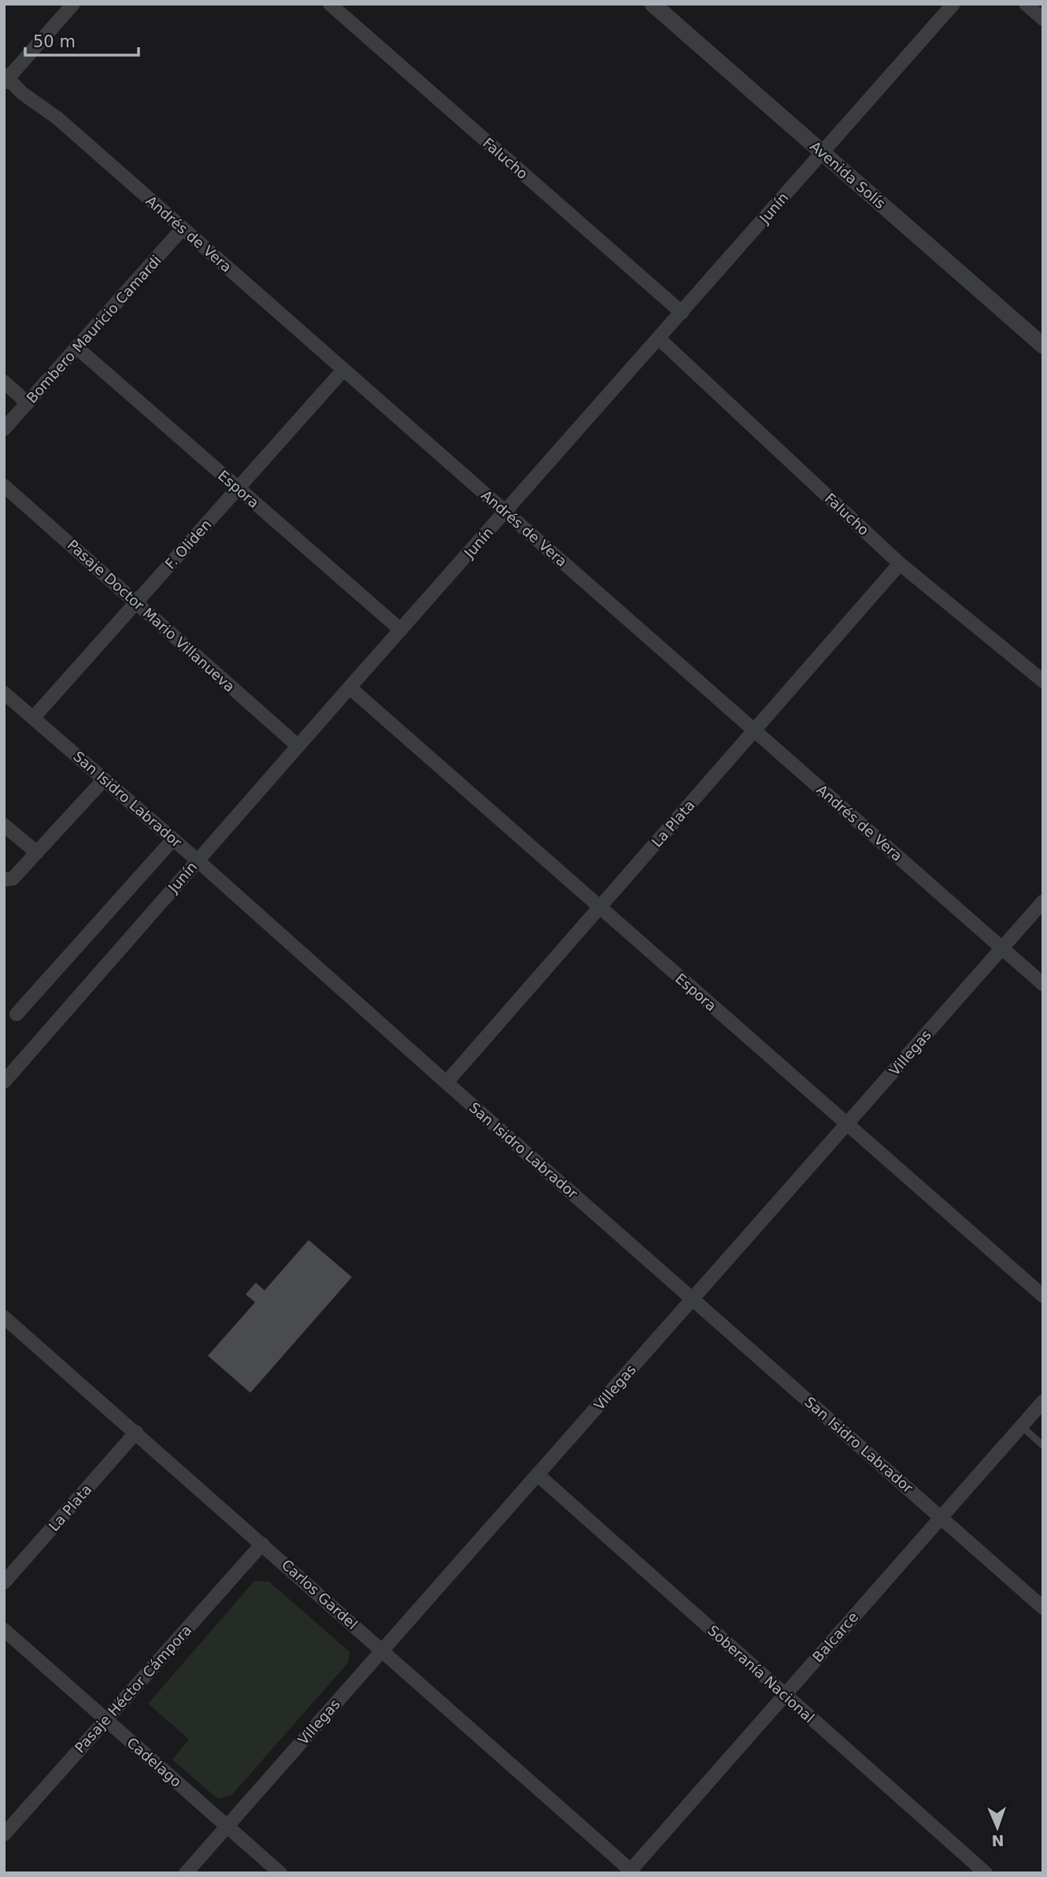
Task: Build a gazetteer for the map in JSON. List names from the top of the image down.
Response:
{
  "streets": {
    "street": [
      "Falucho",
      "Avenida Solís",
      "Junín",
      "Andrés de Vera",
      "Bombero Mauricio Camardi",
      "Espora",
      "F. Oliden",
      "Pasaje Doctor Mario Villanueva",
      "San Isidro Labrador",
      "La Plata",
      "Villegas",
      "Carlos Gardel",
      "Balcarce",
      "Soberanía Nacional",
      "Pasaje Héctor Cámpora",
      "Cadelago"
    ]
  },
  "crossings": [
    ["Falucho", "Junín"],
    ["Falucho", "La Plata"],
    ["Avenida Solís", "Junín"],
    ["Junín", "Andrés de Vera"],
    ["Junín", "Espora"],
    ["Junín", "Pasaje Doctor Mario Villanueva"],
    ["Junín", "San Isidro Labrador"],
    ["Andrés de Vera", "Bombero Mauricio Camardi"],
    ["Andrés de Vera", "F. Oliden"],
    ["Andrés de Vera", "La Plata"],
    ["Andrés de Vera", "Villegas"],
    ["Bombero Mauricio Camardi", "Espora"],
    ["Espora", "F. Oliden"],
    ["Espora", "La Plata"],
    ["Espora", "Villegas"],
    ["F. Oliden", "Pasaje Doctor Mario Villanueva"],
    ["F. Oliden", "San Isidro Labrador"],
    ["San Isidro Labrador", "La Plata"],
    ["San Isidro Labrador", "Villegas"],
    ["San Isidro Labrador", "Balcarce"],
    ["La Plata", "Carlos Gardel"],
    ["Villegas", "Carlos Gardel"],
    ["Villegas", "Soberanía Nacional"],
    ["Villegas", "Cadelago"],
    ["Carlos Gardel", "Balcarce"],
    ["Carlos Gardel", "Pasaje Héctor Cámpora"],
    ["Balcarce", "Soberanía Nacional"],
    ["Pasaje Héctor Cámpora", "Cadelago"]
  ],
  "scale_bar": "50 m",
  "north": "bottom"
}
